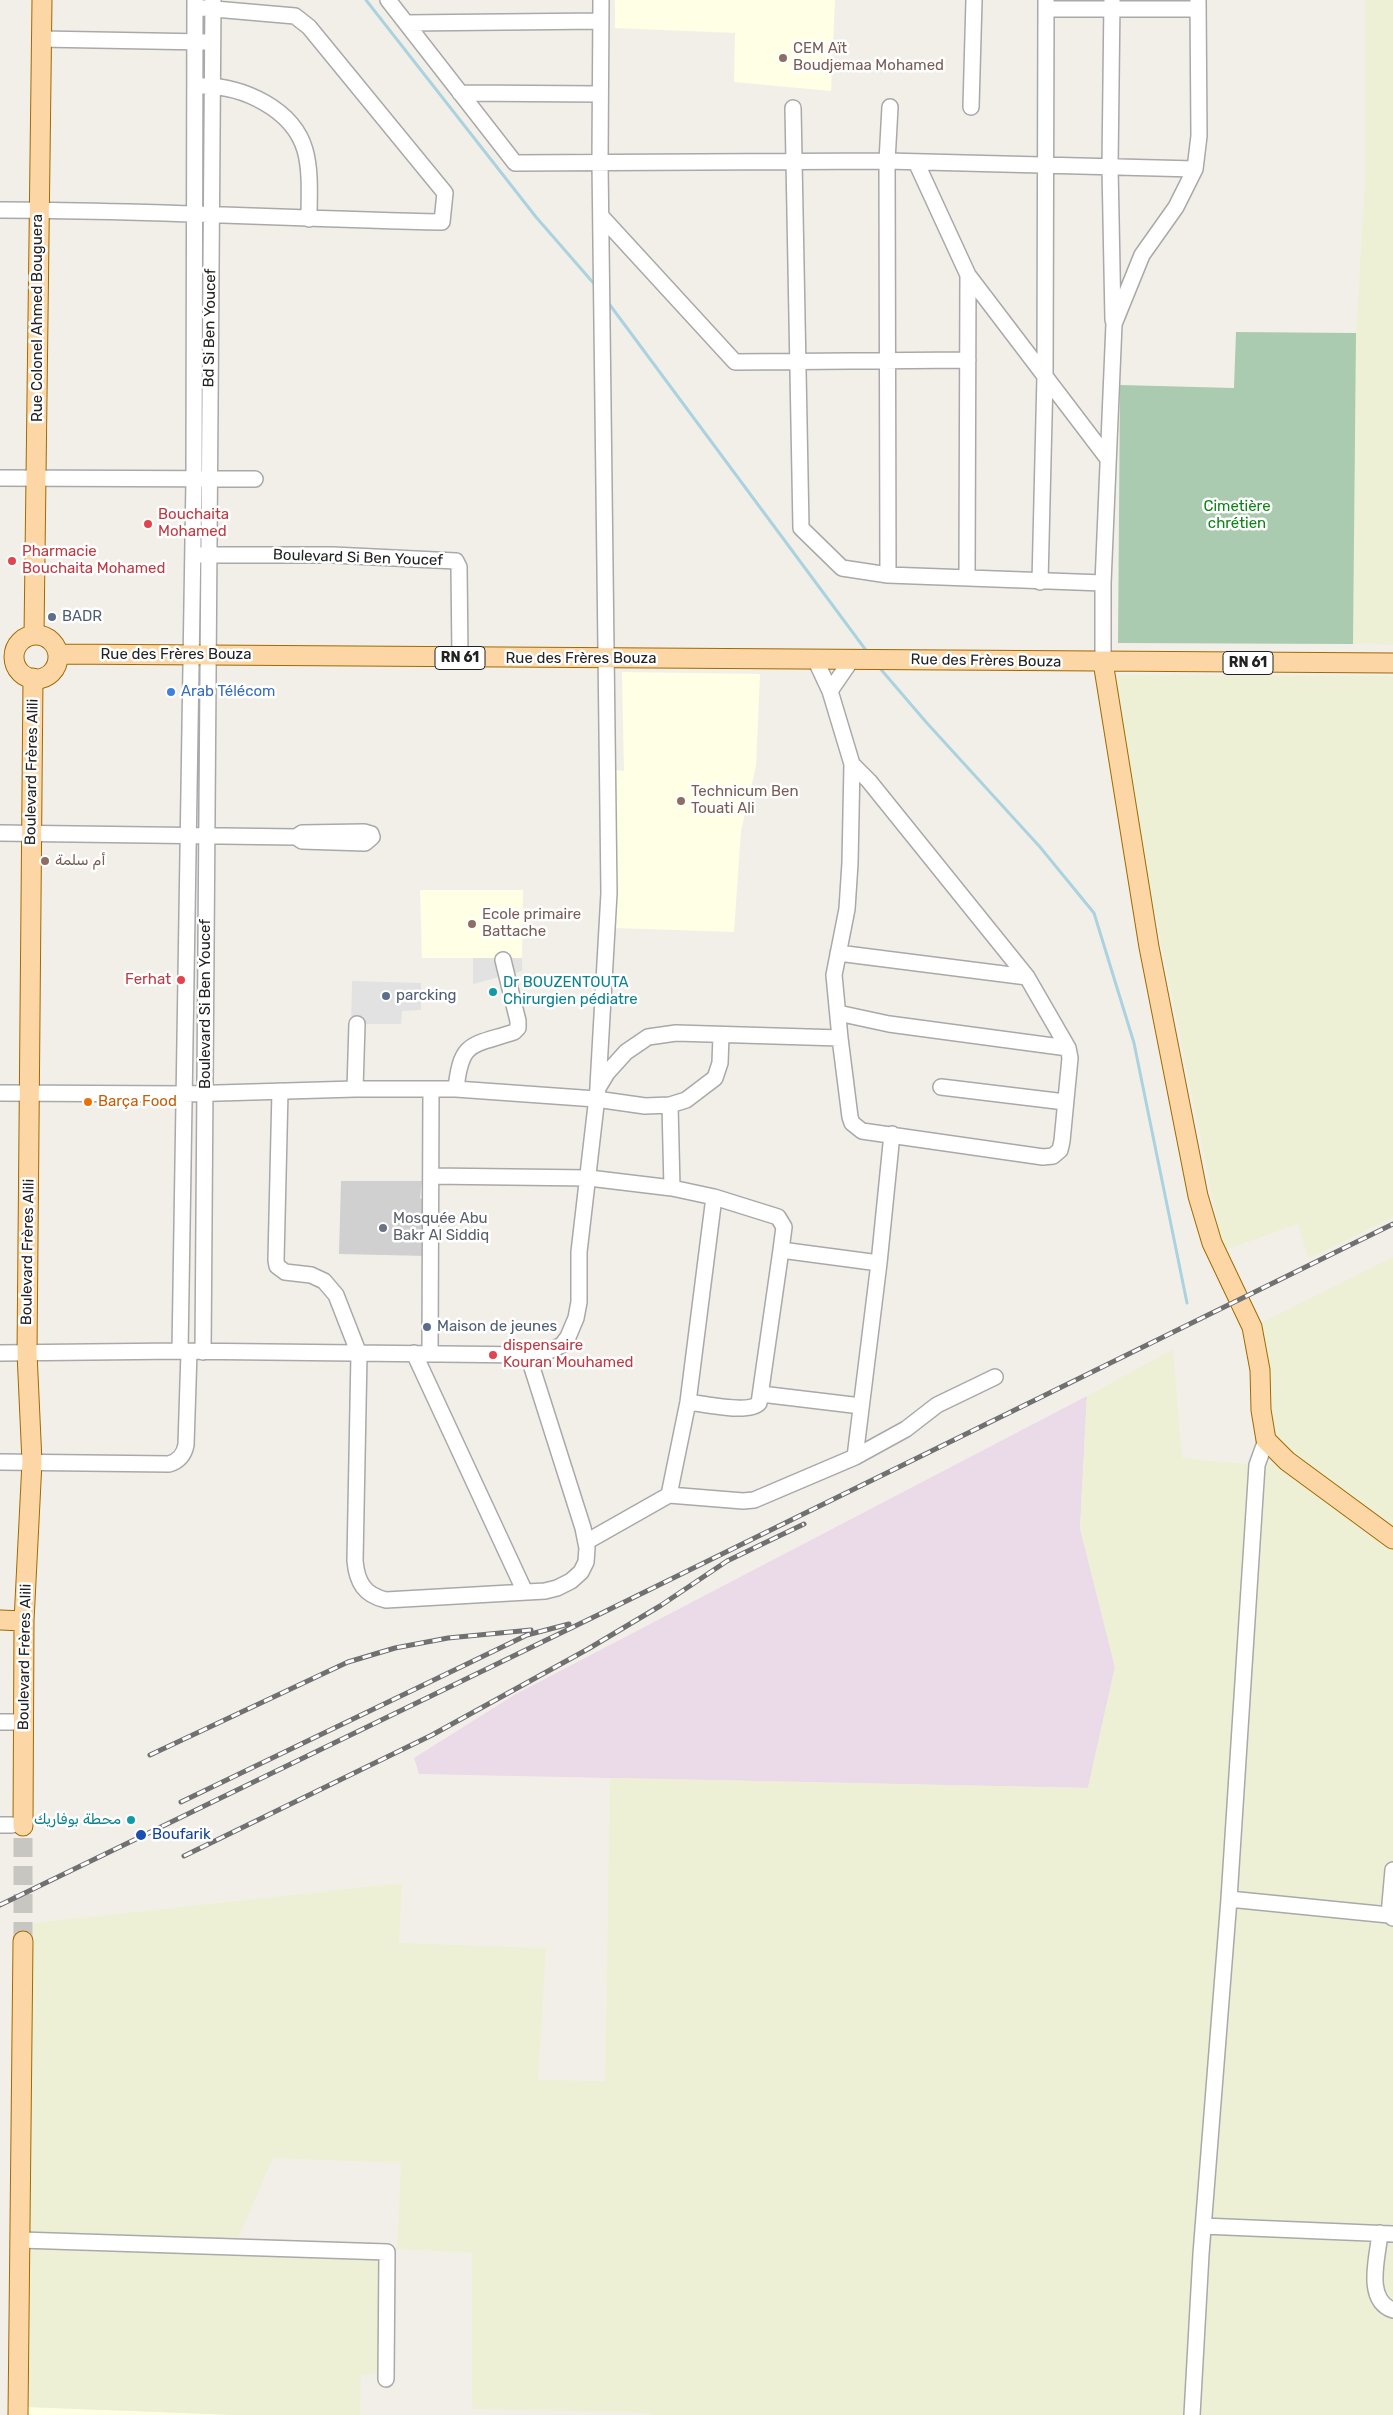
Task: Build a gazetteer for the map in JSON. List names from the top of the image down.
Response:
{
  "streets": {
    "main road": [
      "Rue Colonel Ahmed Bouguera",
      "Rue des Frères Bouza",
      "RN 61",
      "Boulevard Frères Alili"
    ],
    "street": ["Bd Si Ben Youcef", "Boulevard Si Ben Youcef"]
  },
  "crossings": [
    ["Rue Colonel Ahmed Bouguera", "Rue des Frères Bouza"],
    ["Rue Colonel Ahmed Bouguera", "Boulevard Frères Alili"],
    ["Bd Si Ben Youcef", "Boulevard Si Ben Youcef"],
    ["Bd Si Ben Youcef", "Rue des Frères Bouza"],
    ["Boulevard Si Ben Youcef", "Rue des Frères Bouza"],
    ["Rue des Frères Bouza", "RN 61"],
    ["Rue des Frères Bouza", "Boulevard Frères Alili"]
  ],
  "parks": ["Cimetière chrétien"],
  "places": [
    "CEM Aït Boudjemaa Mohamed",
    "Bouchaita Mohamed",
    "Pharmacie Bouchaita Mohamed",
    "BADR",
    "Arab Télécom",
    "Technicum Ben Touati Ali",
    "أم سلمة",
    "Ecole primaire Battache",
    "Ferhat",
    "Dr BOUZENTOUTA Chirurgien pédiatre",
    "parcking",
    "Barça Food",
    "Mosquée Abu Bakr Al Siddiq",
    "Maison de jeunes",
    "dispensaire Kouran Mouhamed",
    "محطة بوفاريك",
    "Boufarik"
  ]
}
